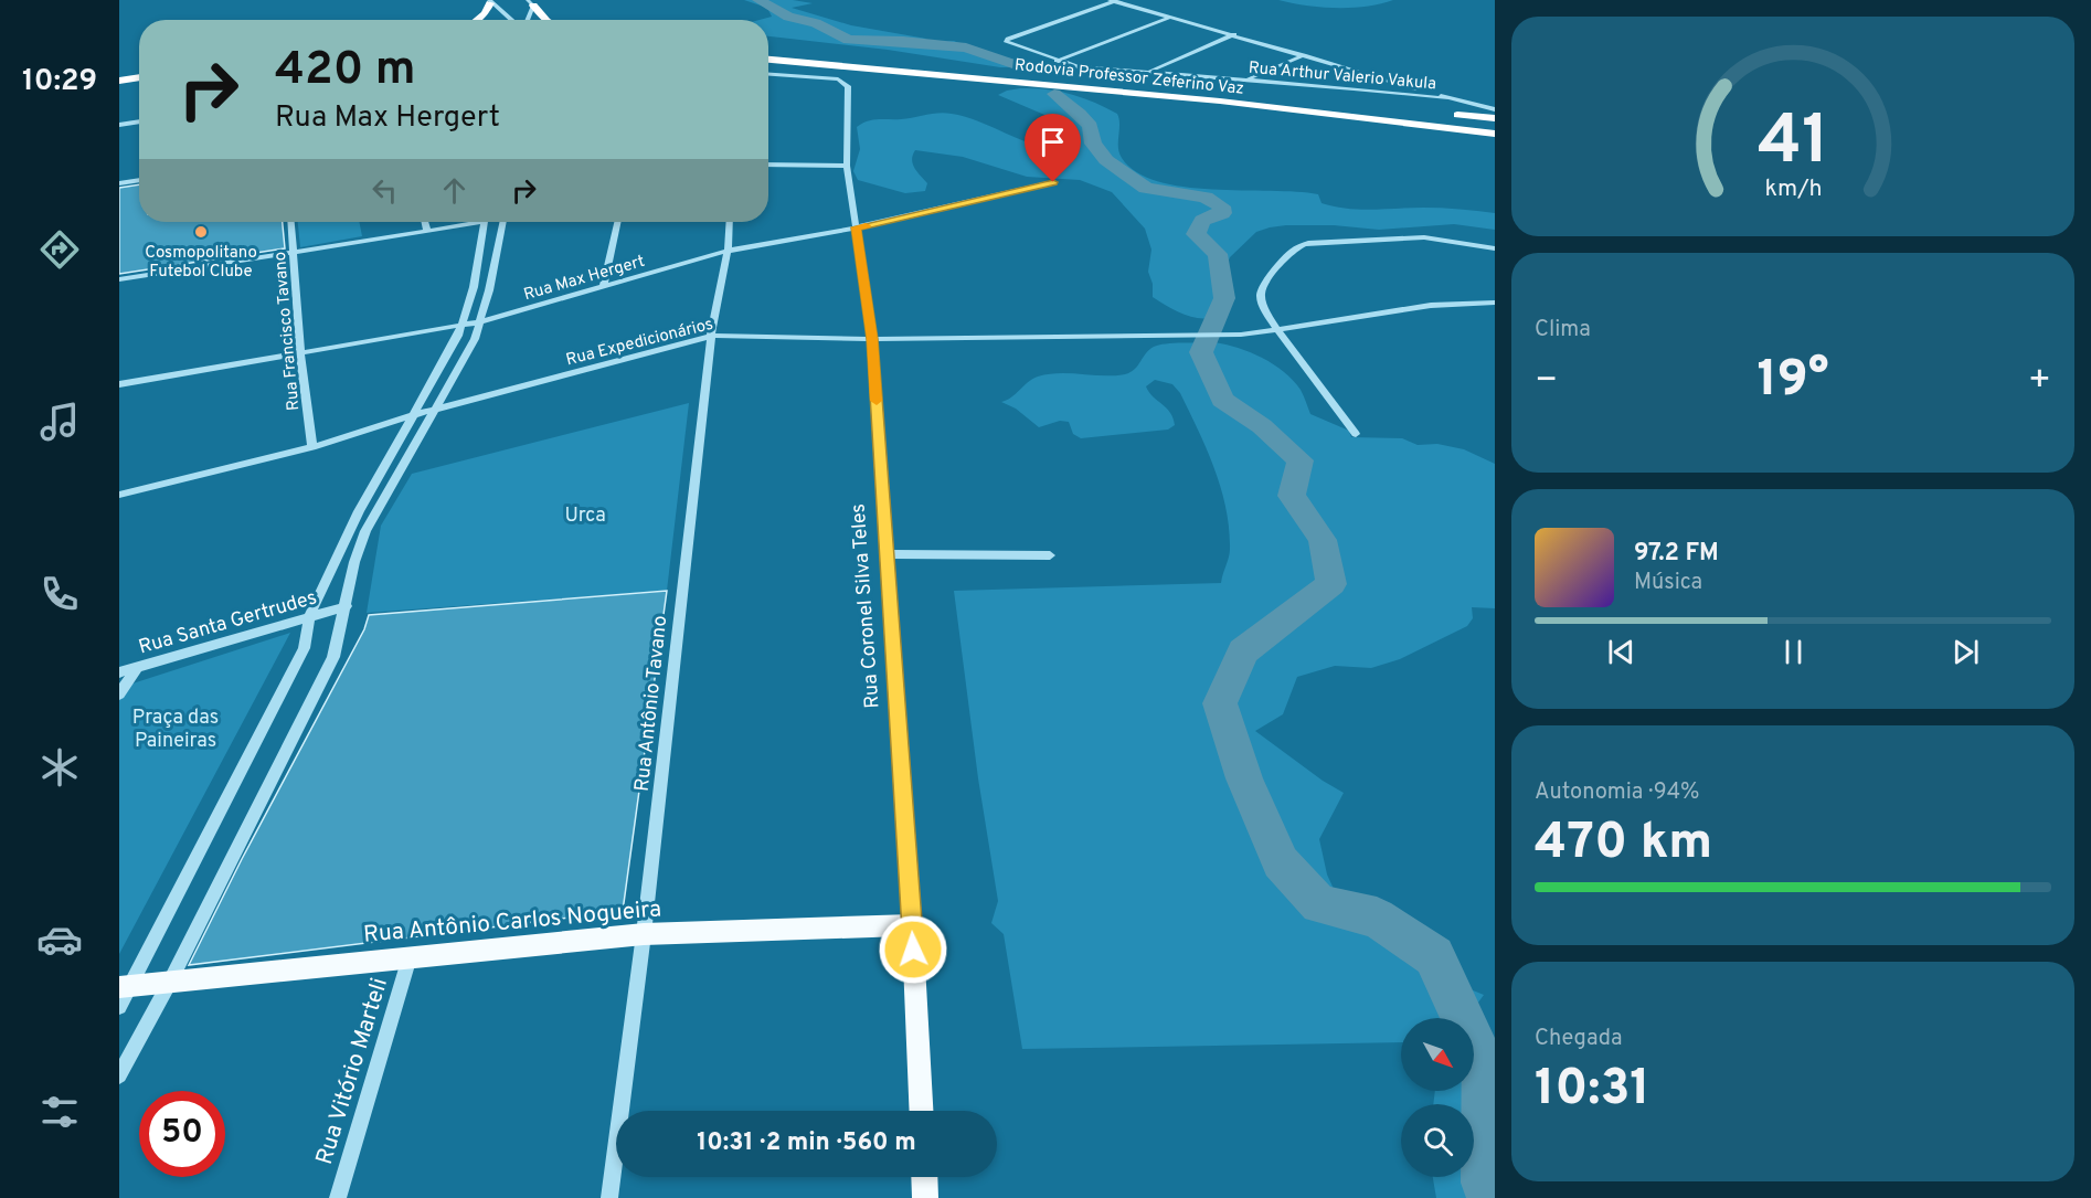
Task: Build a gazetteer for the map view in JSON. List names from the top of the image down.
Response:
{
  "streets": {
    "highway": ["Rodovia Professor Zeferino Vaz"],
    "main road": ["Rua Coronel Silva Teles", "Rua Antônio Carlos Nogueira"],
    "street": [
      "Rua Arthur Valerio Vakula",
      "Rua Max Hergert",
      "Rua Francisco Tavano",
      "Rua Expedicionários",
      "Rua Santa Gertrudes",
      "Rua Antônio Tavano",
      "Rua Vitório Marteli"
    ]
  },
  "crossings": [
    ["Rua Max Hergert", "Rua Francisco Tavano"],
    ["Rua Max Hergert", "Rua Coronel Silva Teles"],
    ["Rua Max Hergert", "Rua Antônio Tavano"],
    ["Rua Francisco Tavano", "Rua Expedicionários"],
    ["Rua Expedicionários", "Rua Coronel Silva Teles"],
    ["Rua Expedicionários", "Rua Antônio Tavano"],
    ["Rua Coronel Silva Teles", "Rua Antônio Carlos Nogueira"],
    ["Rua Antônio Tavano", "Rua Antônio Carlos Nogueira"],
    ["Rua Antônio Carlos Nogueira", "Rua Vitório Marteli"]
  ],
  "parks": ["Urca", "Praça das Paineiras"],
  "places": ["Cosmopolitano Futebol Clube"],
  "north": "bottom right",
  "page": {
    "tabs": "10:29",
    "turn": ["420 m", "Rua Max Hergert"],
    "tile": [
      "Clima",
      ["Autonomia · 94%", "470 km"],
      ["Chegada", "10:31"]
    ],
    "heat": ["−", "19°", "+"],
    "song": ["97.2 FM", "Música"],
    "limit": "50",
    "trip": "10:31 · 2 min · 560 m",
    "gauge": ["41", "km/h"]
  }
}
